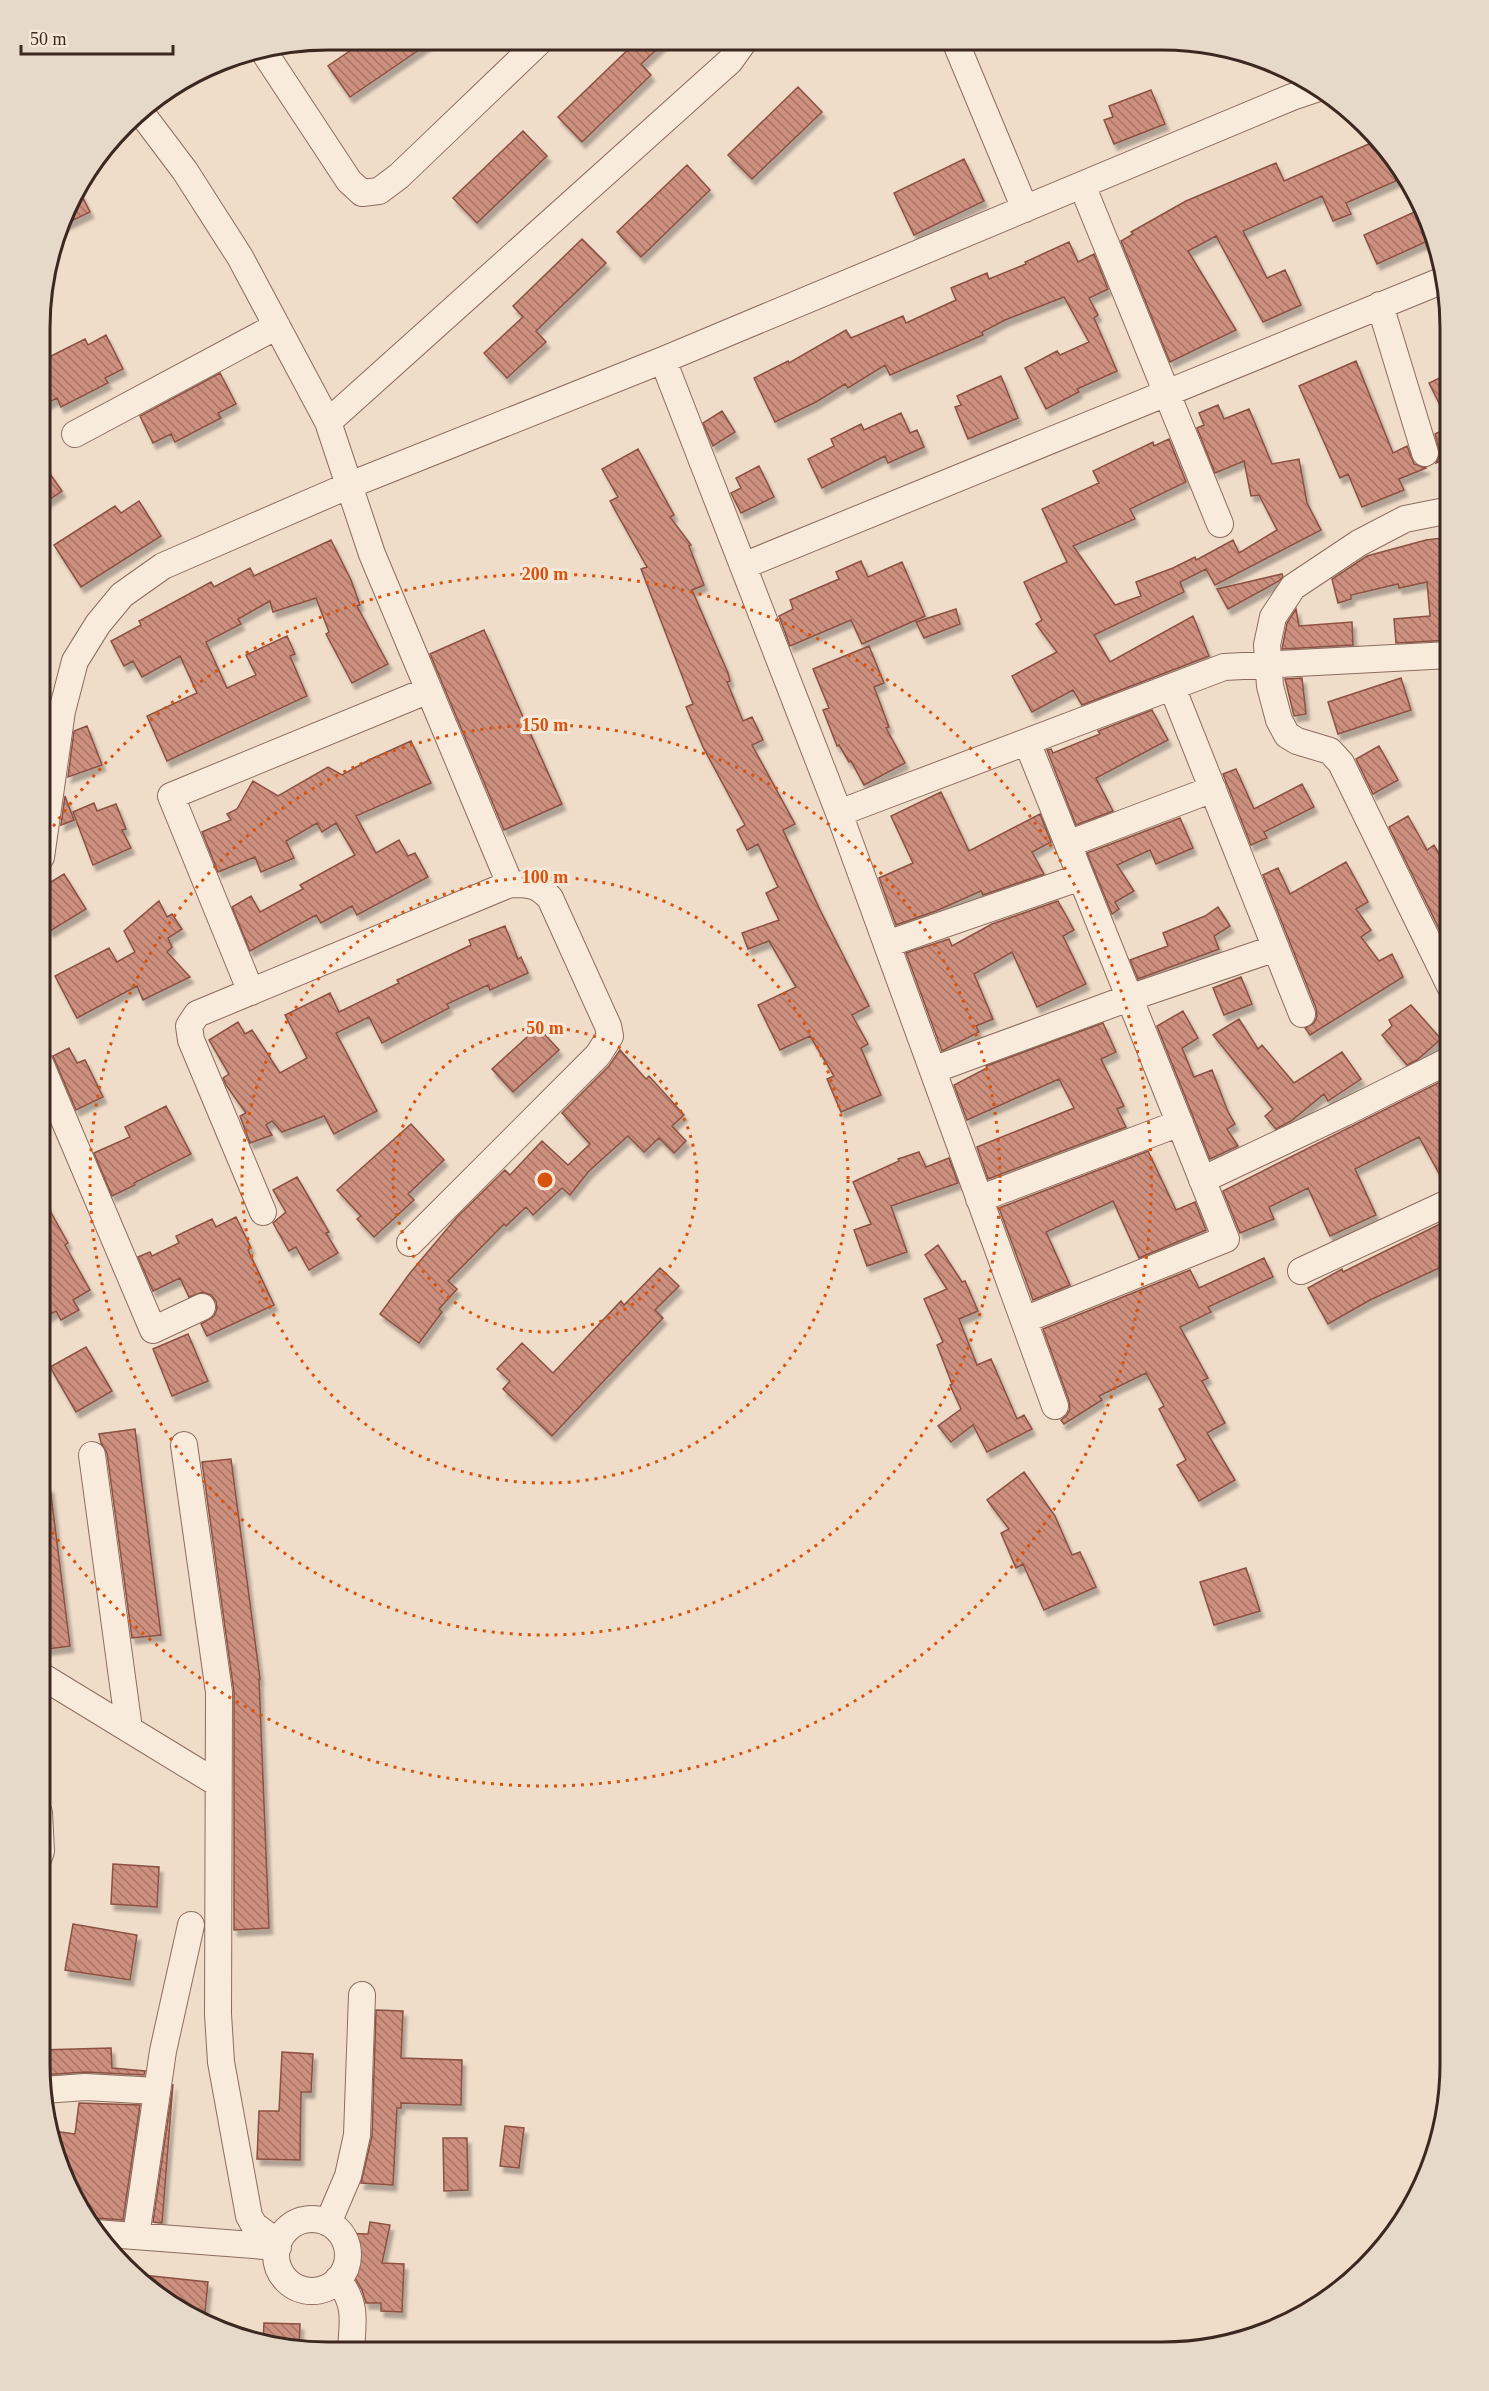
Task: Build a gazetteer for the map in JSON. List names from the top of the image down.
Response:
{
  "scale_bar": "50 m",
  "rings": [
    "200 m",
    "150 m",
    "100 m",
    "50 m"
  ]
}
